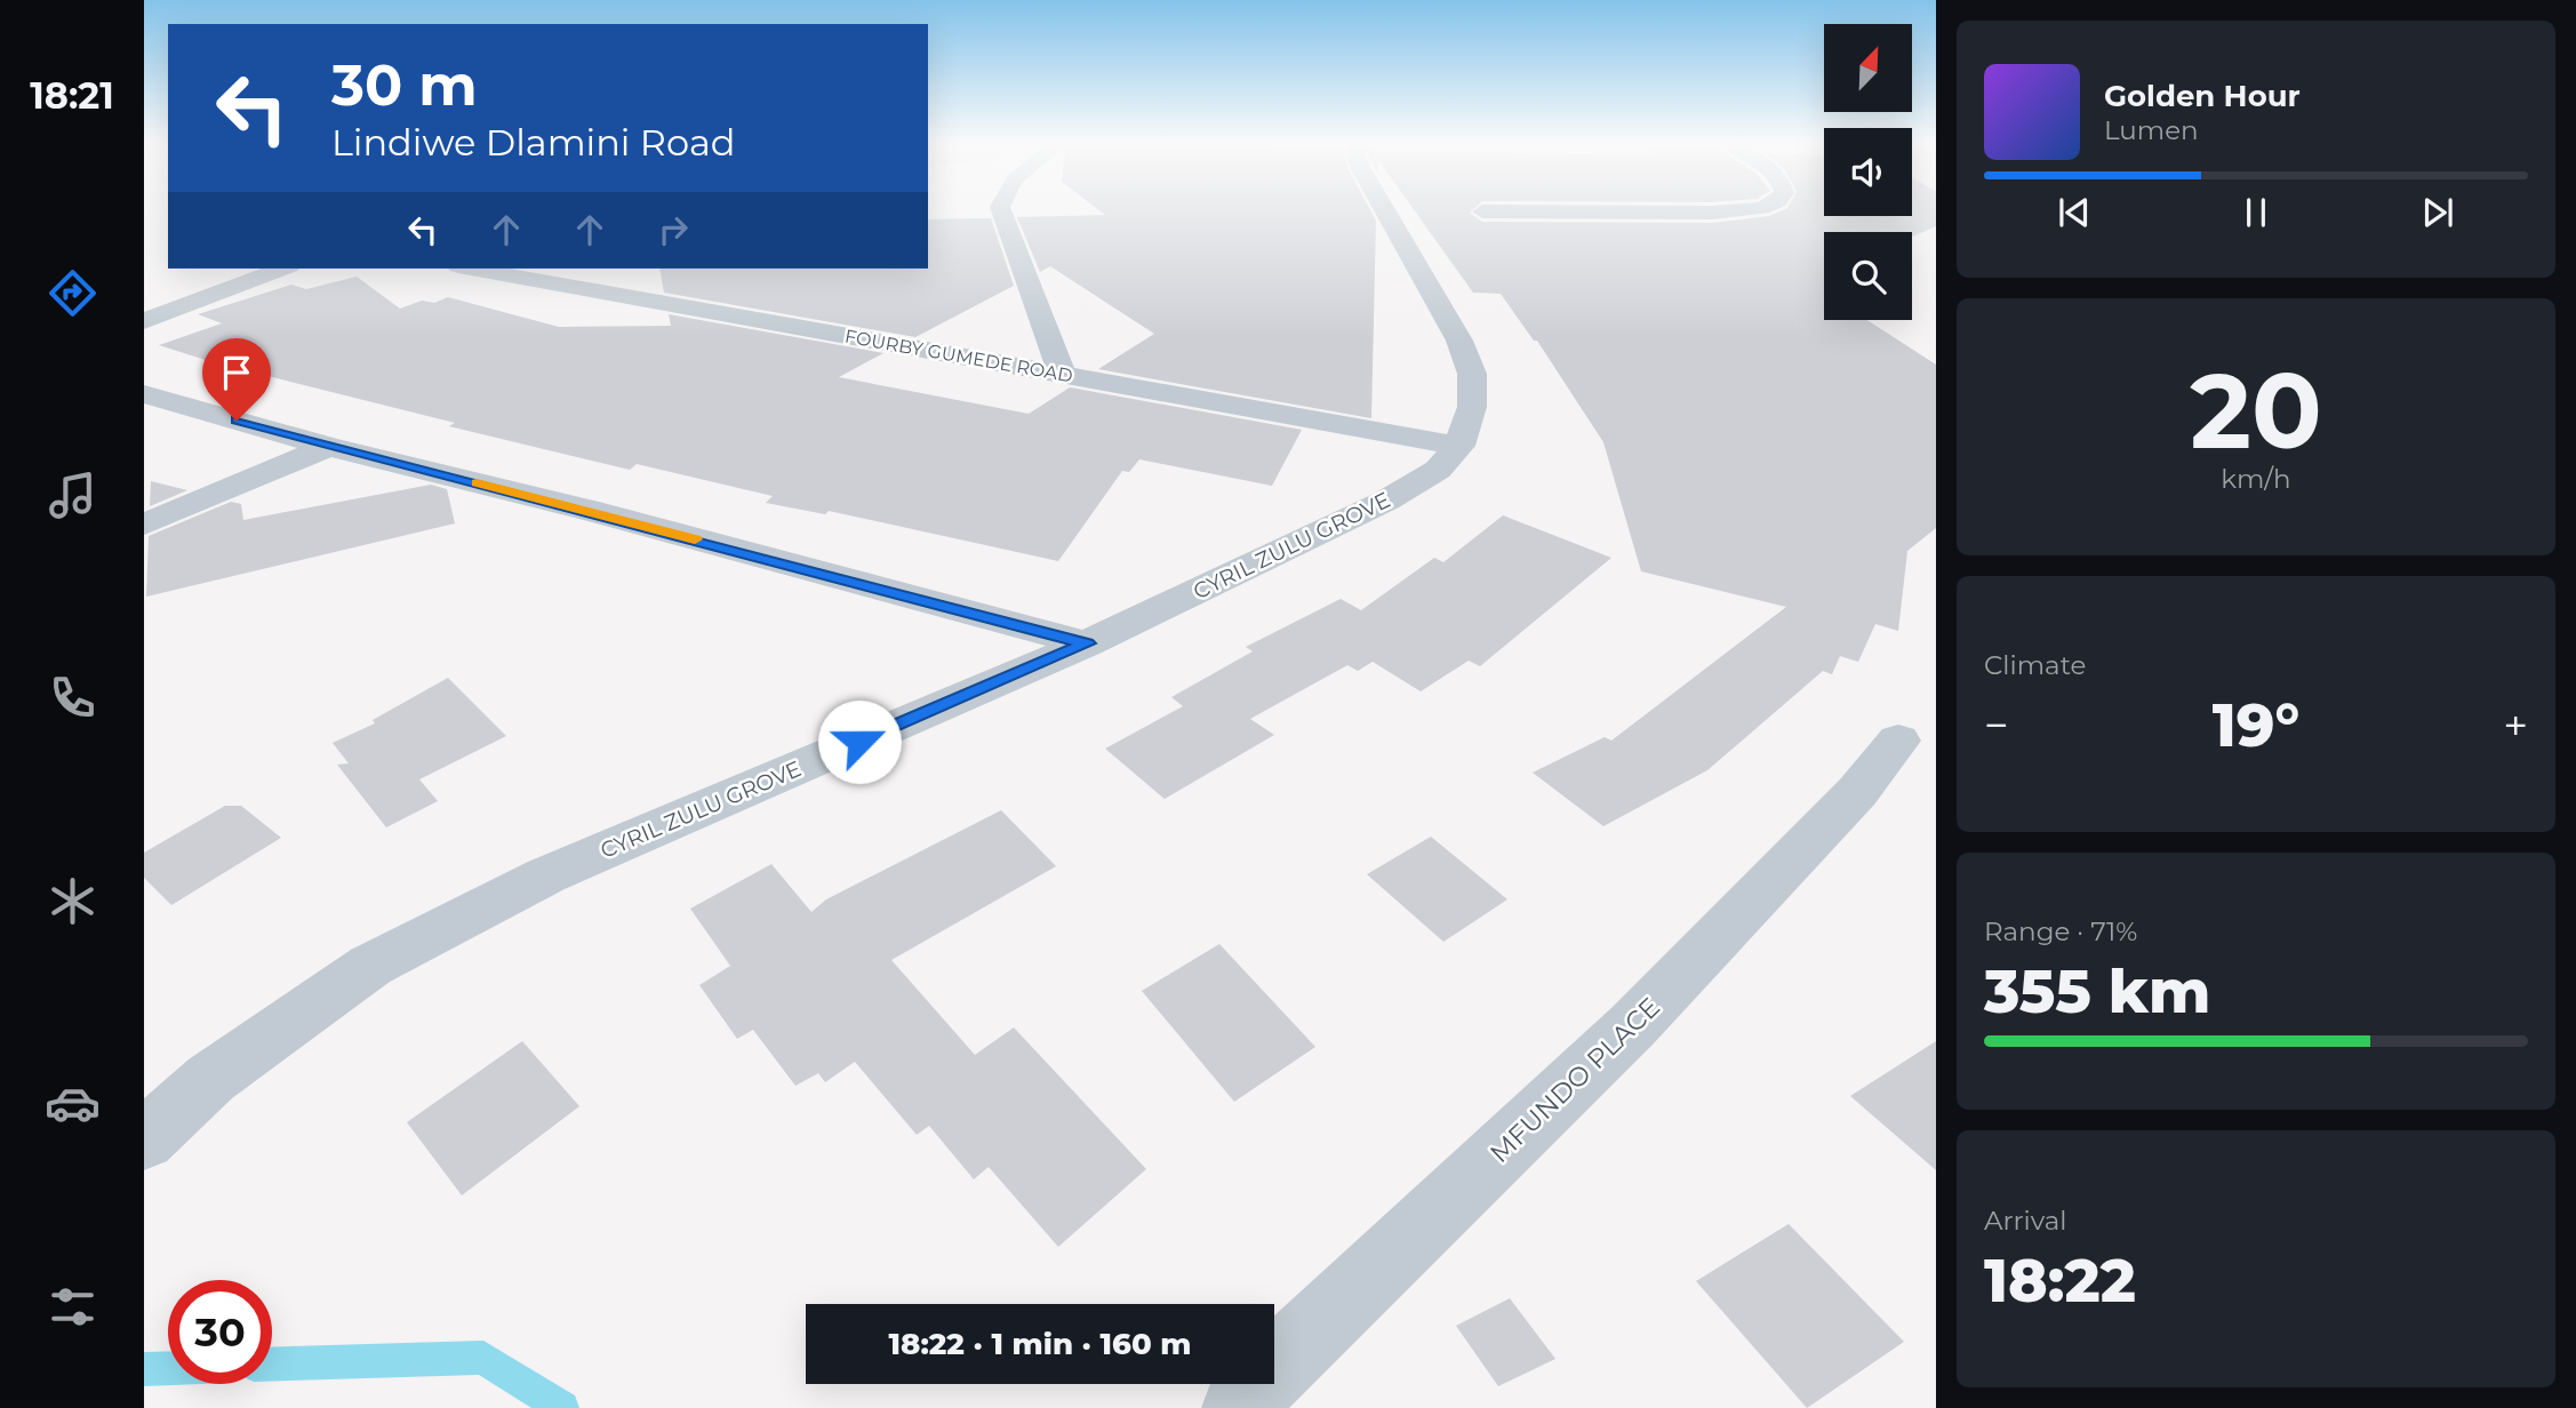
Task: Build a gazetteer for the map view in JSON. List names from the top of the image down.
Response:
{
  "streets": {
    "street": ["FOURBY GUMEDE ROAD", "CYRIL ZULU GROVE", "MFUNDO PLACE"]
  },
  "crossings": [
    ["FOURBY GUMEDE ROAD", "CYRIL ZULU GROVE"]
  ],
  "north": "top right",
  "page": {
    "tabs": "18:21",
    "turn": ["30 m", "Lindiwe Dlamini Road"],
    "song": ["Golden Hour", "Lumen"],
    "tile": [
      ["20", "km/h"],
      "Climate",
      ["Range · 71%", "355 km"],
      ["Arrival", "18:22"]
    ],
    "heat": ["−", "19°", "+"],
    "limit": "30",
    "trip": "18:22 · 1 min · 160 m"
  }
}
